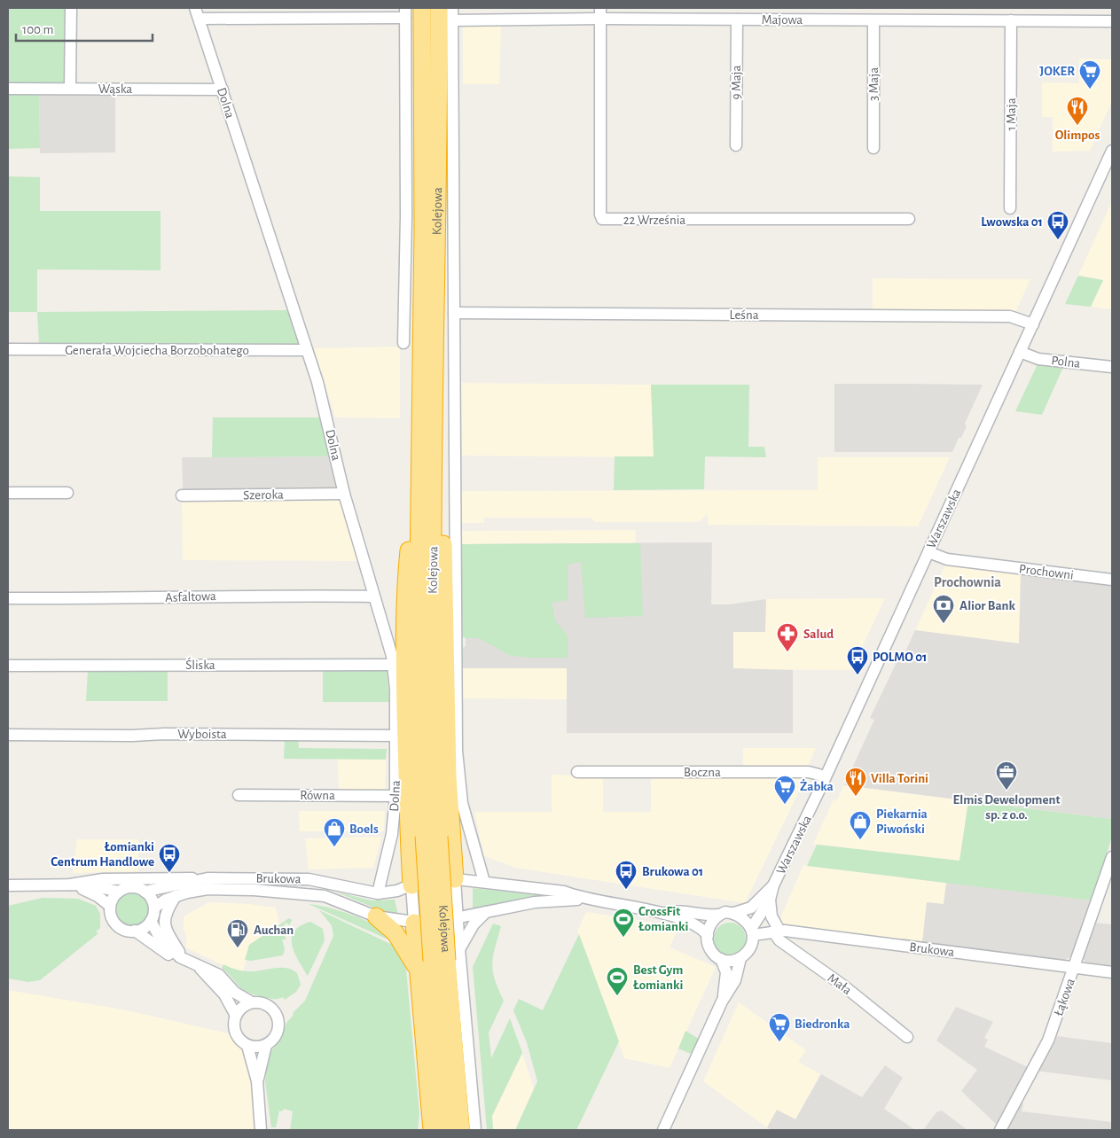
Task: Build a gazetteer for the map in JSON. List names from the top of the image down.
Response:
{
  "streets": {
    "highway": ["Kolejowa"],
    "street": [
      "Majowa",
      "9 Maja",
      "3 Maja",
      "Wąska",
      "Dolna",
      "1 Maja",
      "22 Września",
      "Leśna",
      "Generała Wojciecha Borzobohatego",
      "Polna",
      "Szeroka",
      "Warszawska",
      "Prochowni",
      "Asfaltowa",
      "Śliska",
      "Wyboista",
      "Boczna",
      "Równa",
      "Brukowa",
      "Mała",
      "Łąkowa"
    ]
  },
  "crossings": [
    ["Majowa", "9 Maja"],
    ["Majowa", "3 Maja"],
    ["Majowa", "1 Maja"],
    ["Majowa", "Kolejowa"],
    ["Majowa", "22 Września"],
    ["Wąska", "Dolna"],
    ["Dolna", "Generała Wojciecha Borzobohatego"],
    ["Dolna", "Szeroka"],
    ["Dolna", "Asfaltowa"],
    ["Dolna", "Śliska"],
    ["Dolna", "Wyboista"],
    ["Dolna", "Równa"],
    ["Dolna", "Brukowa"],
    ["Kolejowa", "Leśna"],
    ["Leśna", "Warszawska"],
    ["Polna", "Warszawska"],
    ["Warszawska", "Prochowni"],
    ["Warszawska", "Boczna"],
    ["Warszawska", "Brukowa"],
    ["Warszawska", "Mała"],
    ["Brukowa", "Mała"],
    ["Brukowa", "Łąkowa"]
  ],
  "districts": ["Prochownia"],
  "places": {
    "supermarket": ["JOKER", "Żabka", "Biedronka"],
    "restaurant": ["Olimpos", "Villa Torini"],
    "bus stop": [
      "Lwowska 01",
      "POLMO 01",
      "Łomianki Centrum Handlowe",
      "Brukowa 01"
    ],
    "bank": ["Alior Bank"],
    "pharmacy": ["Salud"],
    "office": ["Elmis Dewelopment sp. z o.o."],
    "shop": ["Piekarnia Piwoński", "Boels"],
    "sports": ["CrossFit Łomianki", "Best Gym Łomianki"],
    "fuel station": ["Auchan"]
  },
  "scale_bar": "100 m"
}
